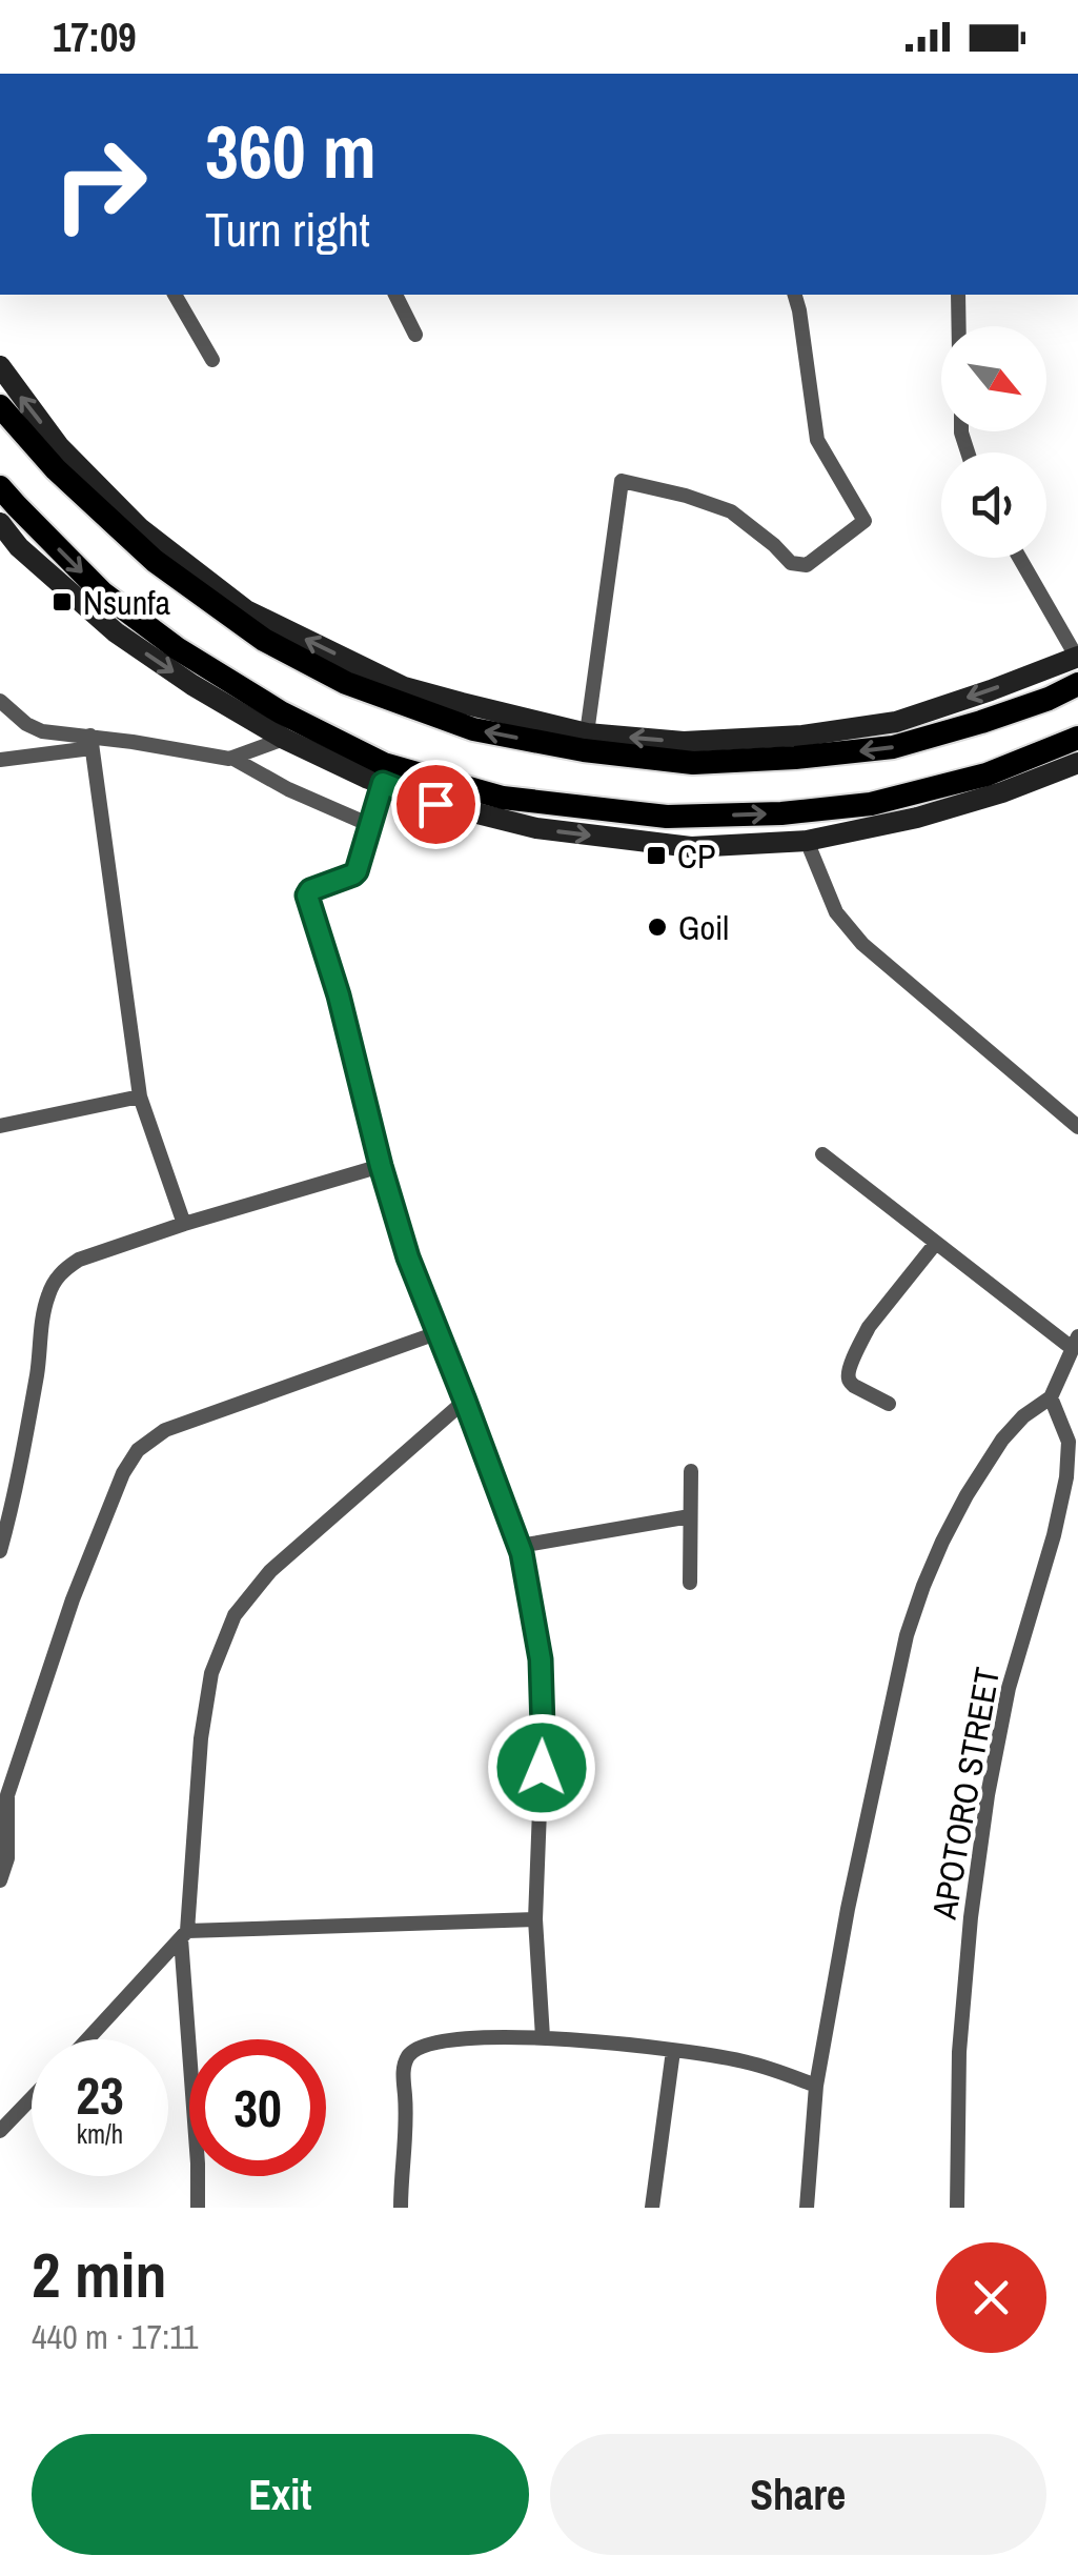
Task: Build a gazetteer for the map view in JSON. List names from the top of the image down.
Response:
{
  "streets": {
    "street": ["APOTORO STREET"]
  },
  "places": {
    "transit": ["Nsunfa", "CP"],
    "other": ["Goil"]
  },
  "north": "bottom right",
  "page": {
    "status": "17:09",
    "turn": ["360 m", "Turn right"],
    "speed": "23 km/h",
    "limit": "30",
    "heading": ["2 min", "440 m · 17:11"],
    "buttons": ["Exit", "Share"]
  }
}
